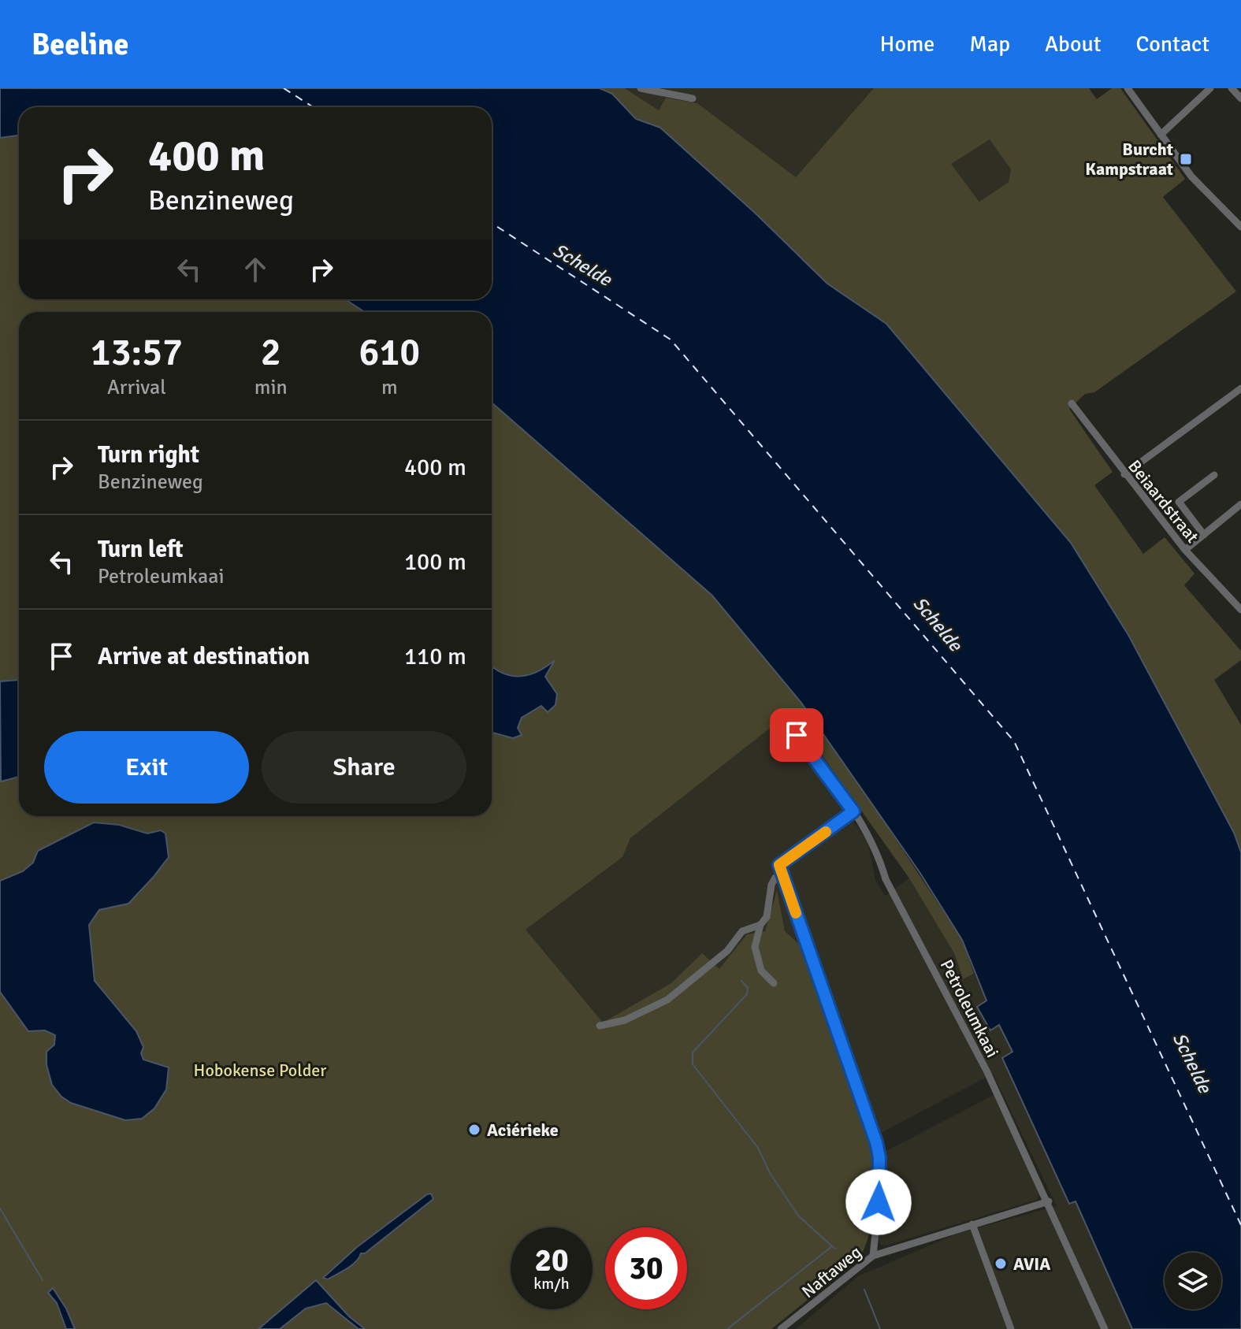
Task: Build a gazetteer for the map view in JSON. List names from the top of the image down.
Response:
{
  "streets": {
    "street": ["Beiaardstraat", "Petroleumkaai", "Naftaweg"]
  },
  "crossings": [
    ["Petroleumkaai", "Naftaweg"]
  ],
  "water": ["Schelde"],
  "parks": ["Hobokense Polder"],
  "places": {
    "transit": ["Burcht Kampstraat"],
    "other": ["Aciérieke", "AVIA"]
  },
  "page": {
    "header": "Beeline",
    "nav": [
      "Home",
      "Map",
      "About",
      "Contact"
    ],
    "turn": ["400 m", "Benzineweg"],
    "eta": [
      "13:57",
      "Arrival",
      "2",
      "min",
      "610",
      "m"
    ],
    "list": [
      {
        "name": "Turn right",
        "note": "Benzineweg",
        "value": "400 m"
      },
      {
        "name": "Turn left",
        "note": "Petroleumkaai",
        "value": "100 m"
      },
      {
        "name": "Arrive at destination",
        "value": "110 m"
      }
    ],
    "buttons": ["Exit", "Share"],
    "speed": "20 km/h",
    "limit": "30"
  }
}
